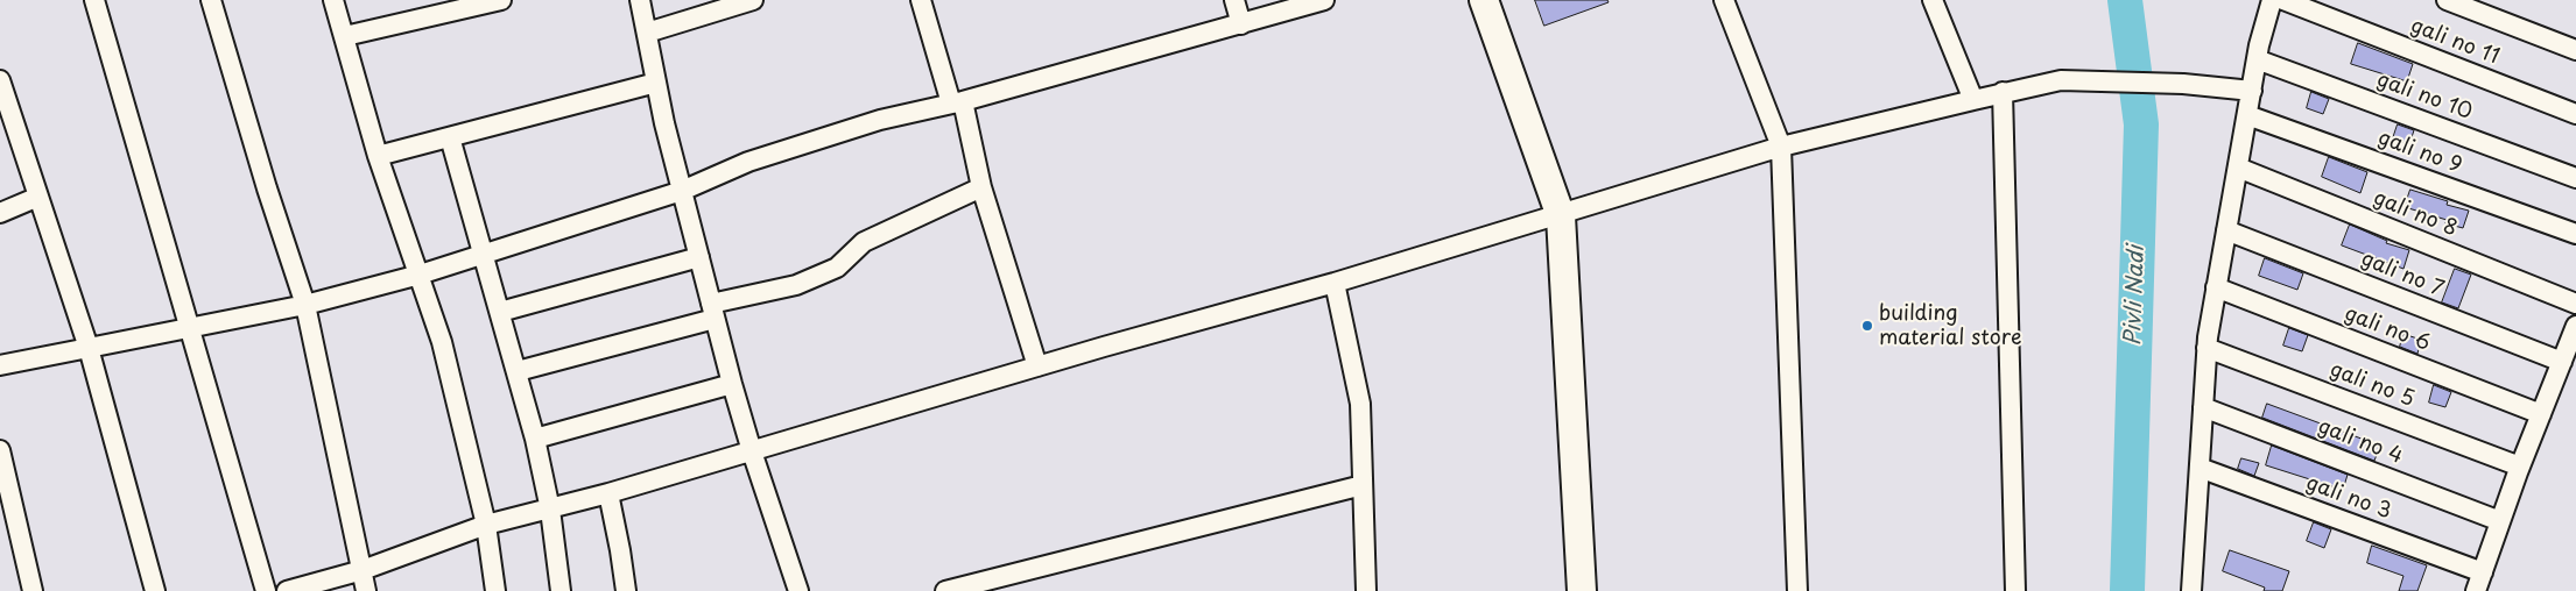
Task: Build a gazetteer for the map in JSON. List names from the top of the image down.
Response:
{
  "streets": {
    "street": [
      "gali no 11",
      "gali no 10",
      "gali no 9",
      "gali no 8",
      "gali no 7",
      "gali no 6",
      "gali no 5",
      "gali no 4",
      "gali no 3"
    ]
  },
  "water": ["Pivli Nadi"],
  "places": ["building material store"]
}
